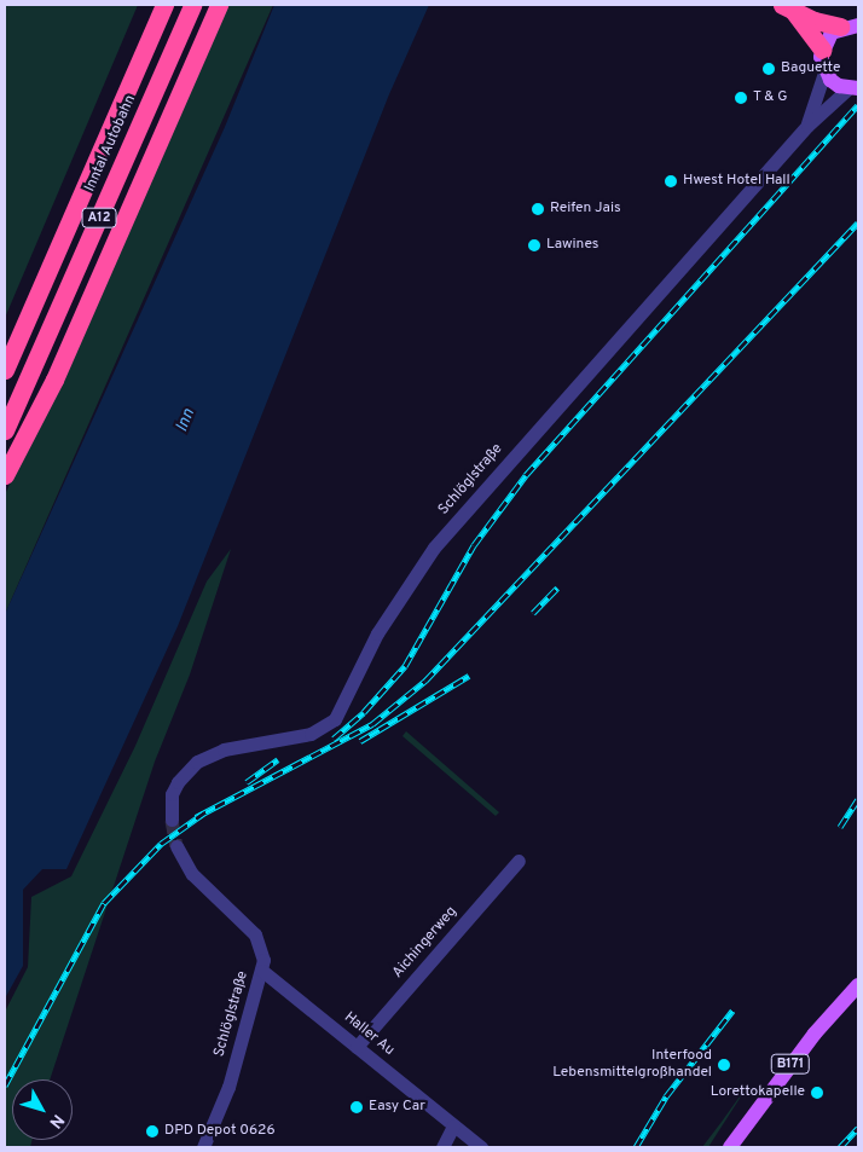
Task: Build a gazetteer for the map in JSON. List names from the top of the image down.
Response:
{
  "streets": {
    "highway": ["Inntal Autobahn", "A12"],
    "main road": ["B171"],
    "street": ["Schlöglstraße", "Aichingerweg", "Haller Au"]
  },
  "crossings": [
    ["Schlöglstraße", "Haller Au"],
    ["Aichingerweg", "Haller Au"]
  ],
  "water": ["Inn"],
  "places": [
    "Baguette",
    "T & G",
    "Hwest Hotel Hall",
    "Reifen Jais",
    "Lawines",
    "Interfood Lebensmittelgroßhandel",
    "Lorettokapelle",
    "Easy Car",
    "DPD Depot 0626"
  ],
  "north": "bottom right"
}
